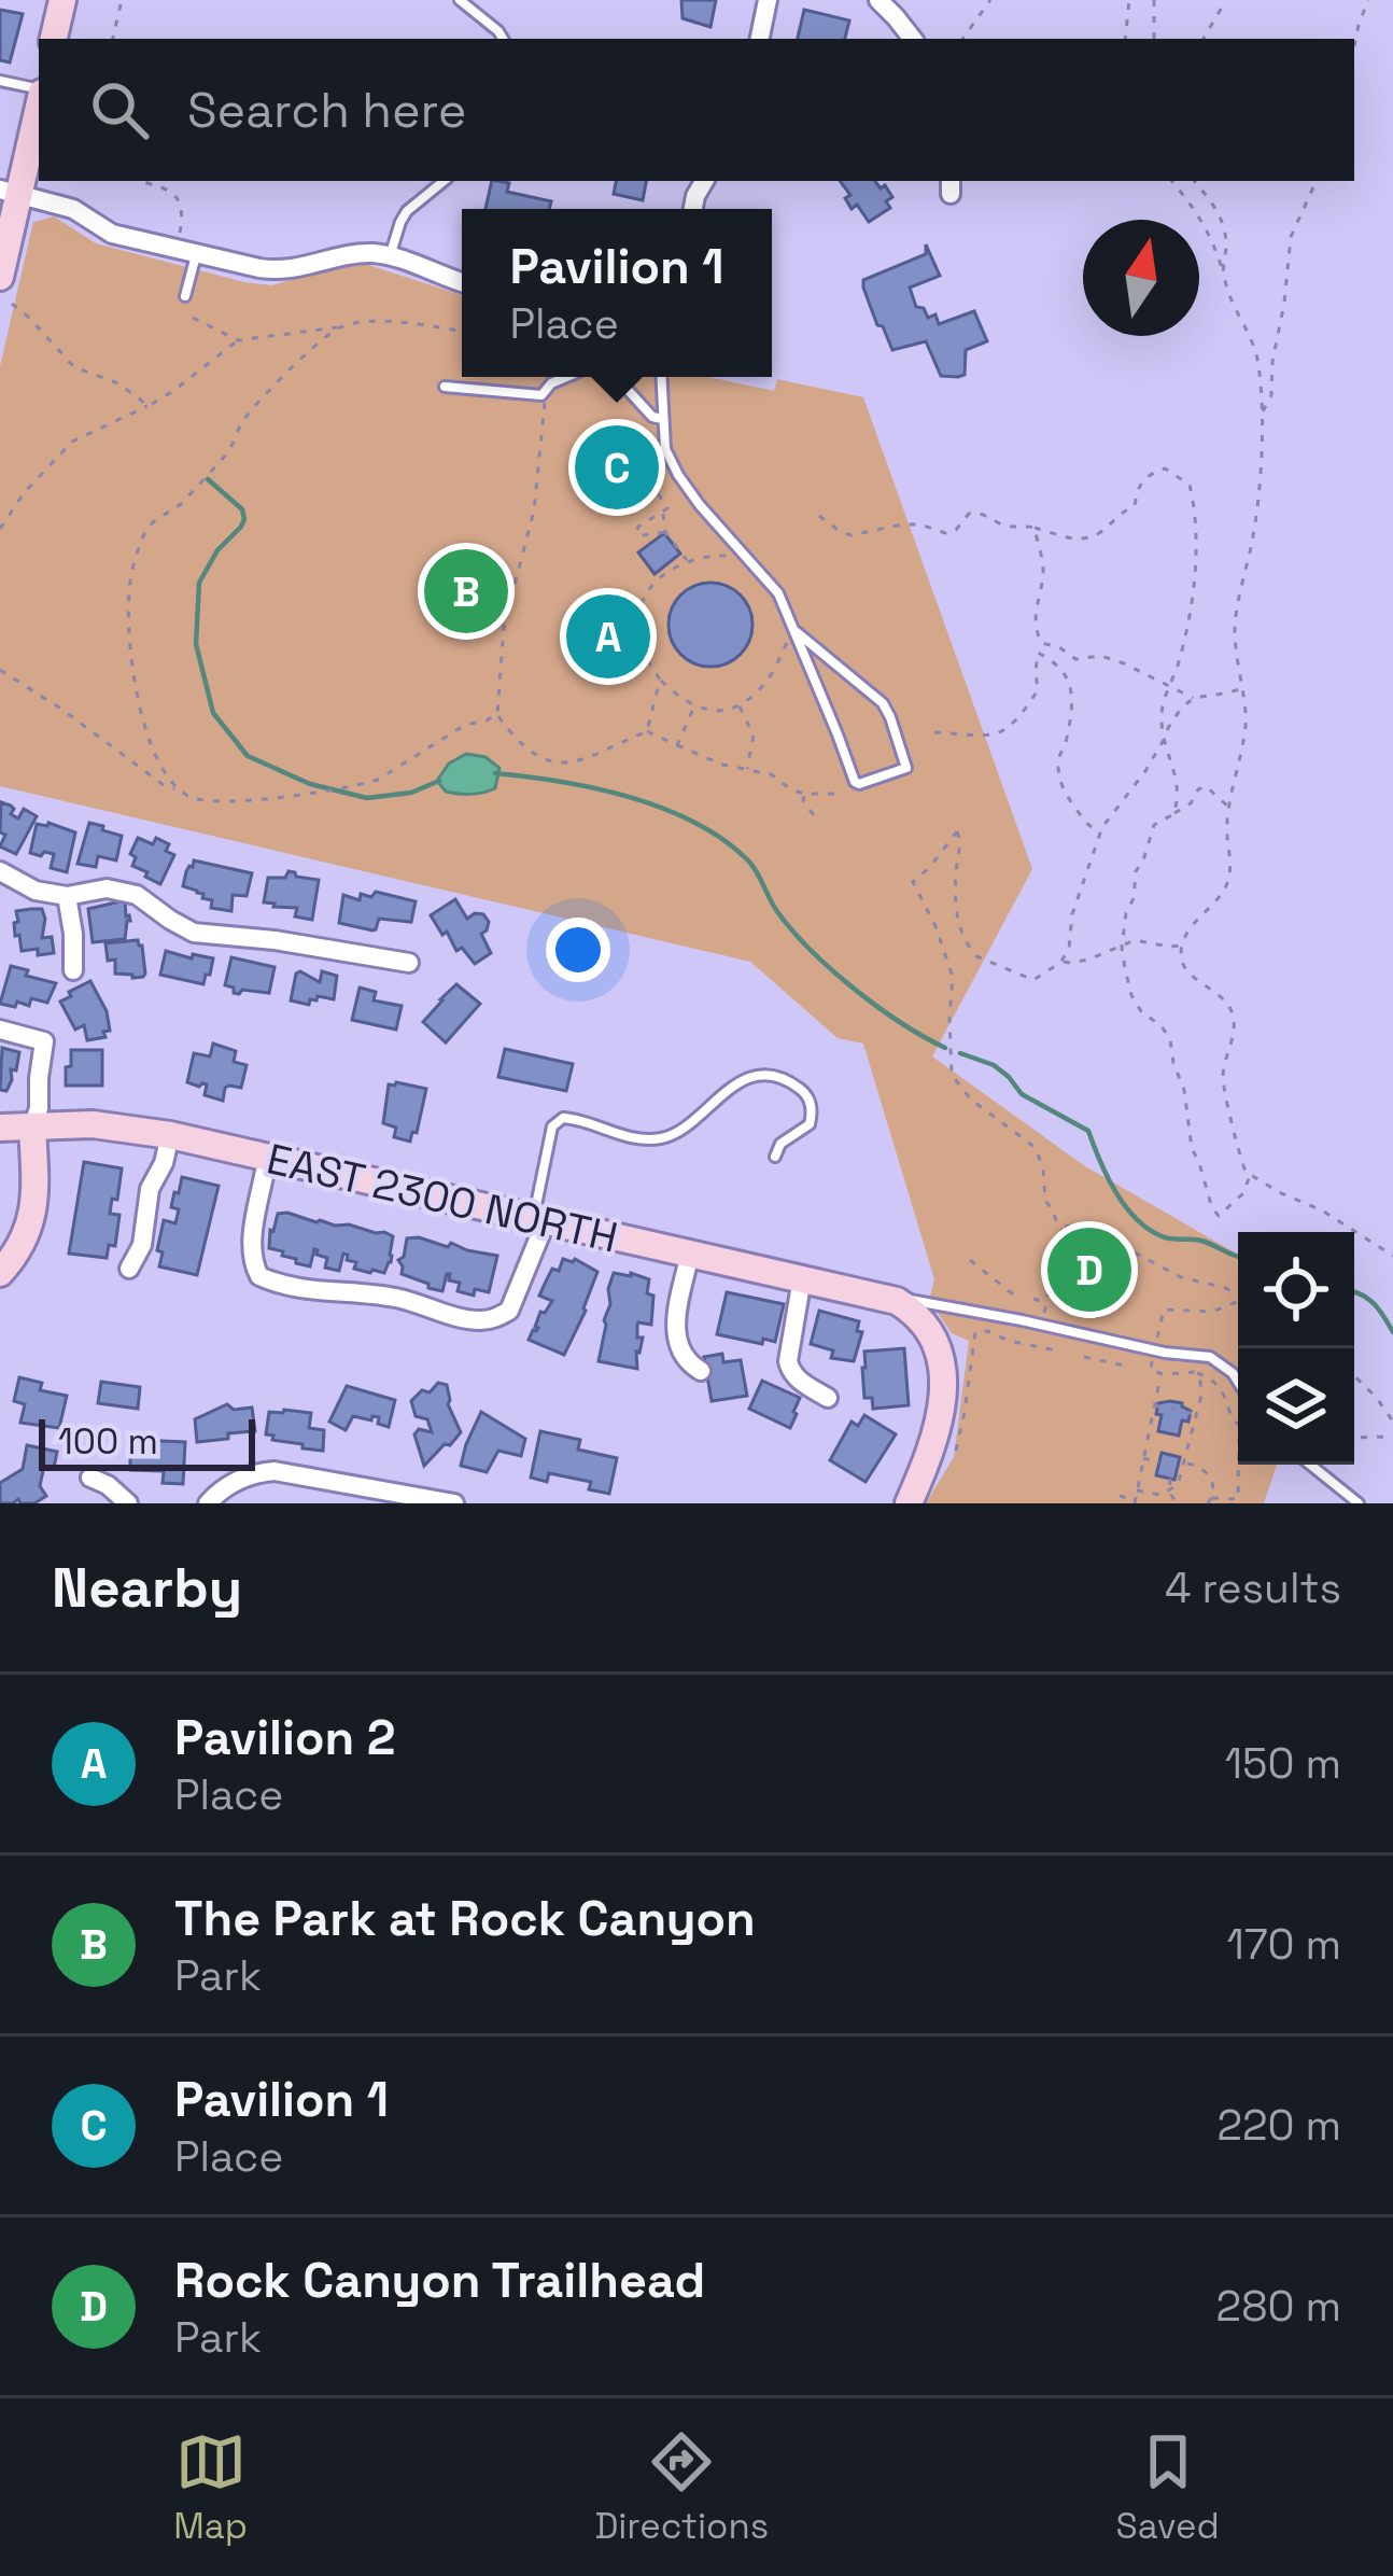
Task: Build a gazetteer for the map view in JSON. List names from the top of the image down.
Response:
{
  "streets": {
    "street": ["EAST 2300 NORTH"]
  },
  "scale_bar": "100 m",
  "north": "top",
  "page": {
    "search": "Search here",
    "popup": ["Pavilion 1", "Place"],
    "pins": [
      "C",
      "B",
      "A",
      "D"
    ],
    "scale": "100 m",
    "heading": ["Nearby", "4 results"],
    "list": [
      {
        "mark": "A",
        "name": "Pavilion 2",
        "note": "Place",
        "value": "150 m"
      },
      {
        "mark": "B",
        "name": "The Park at Rock Canyon",
        "note": "Park",
        "value": "170 m"
      },
      {
        "mark": "C",
        "name": "Pavilion 1",
        "note": "Place",
        "value": "220 m"
      },
      {
        "mark": "D",
        "name": "Rock Canyon Trailhead",
        "note": "Park",
        "value": "280 m"
      }
    ],
    "nav": ["Map", "Directions", "Saved"]
  }
}
